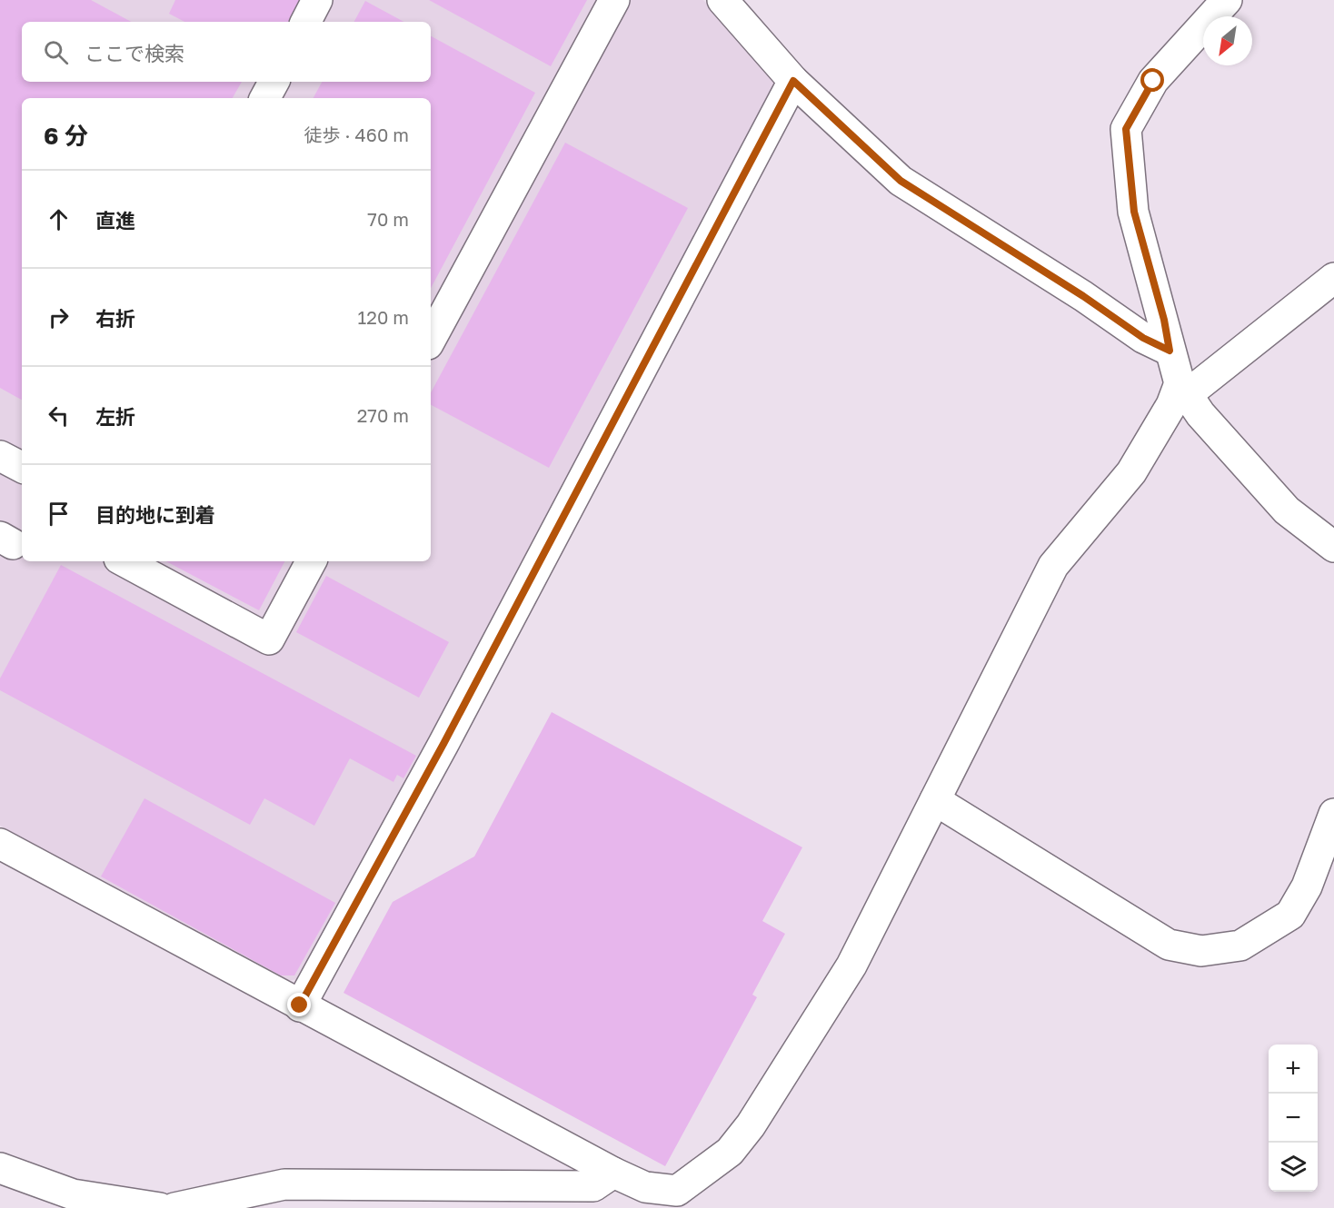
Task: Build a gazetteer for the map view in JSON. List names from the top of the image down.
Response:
{
  "north": "bottom left",
  "page": {
    "search": "ここで検索",
    "heading": ["6 分", "徒歩 · 460 m"],
    "list": [
      ["直進", "70 m"],
      ["右折", "120 m"],
      ["左折", "270 m"],
      "目的地に到着"
    ],
    "map_buttons": ["+", "−"]
  }
}
